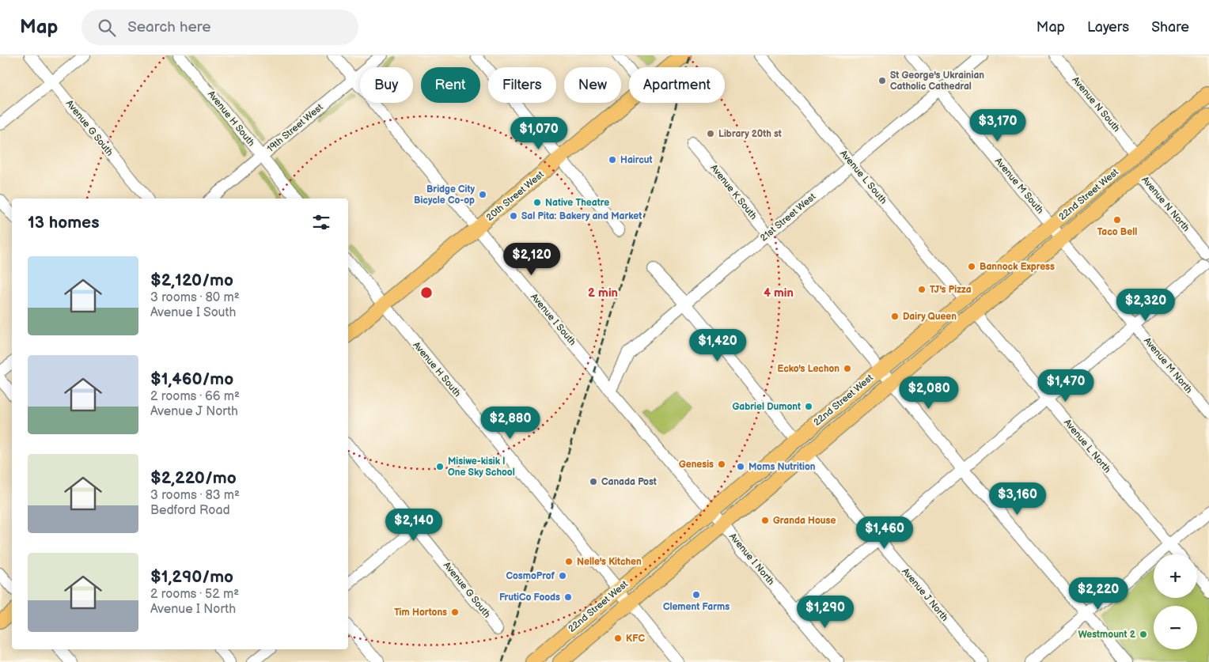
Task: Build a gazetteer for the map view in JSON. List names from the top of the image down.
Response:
{
  "streets": {
    "main road": ["22nd Street West", "20th Street West"],
    "street": [
      "Avenue N South",
      "Avenue H South",
      "Avenue G South",
      "19th Street West",
      "Avenue L South",
      "Avenue M South",
      "Avenue K South",
      "Avenue N North",
      "21st Street West",
      "Avenue I South",
      "Avenue M North",
      "Avenue L North",
      "Avenue I North",
      "Avenue J North"
    ]
  },
  "crossings": [
    ["Avenue N South", "22nd Street West"],
    ["Avenue H South", "19th Street West"],
    ["Avenue H South", "22nd Street West"],
    ["Avenue H South", "20th Street West"],
    ["19th Street West", "Avenue I South"],
    ["Avenue L South", "22nd Street West"],
    ["Avenue L South", "21st Street West"],
    ["Avenue M South", "22nd Street West"],
    ["Avenue M South", "21st Street West"],
    ["Avenue M South", "Avenue M North"],
    ["Avenue K South", "22nd Street West"],
    ["Avenue K South", "21st Street West"],
    ["22nd Street West", "Avenue N North"],
    ["22nd Street West", "Avenue I South"],
    ["22nd Street West", "Avenue M North"],
    ["22nd Street West", "Avenue L North"],
    ["22nd Street West", "Avenue I North"],
    ["22nd Street West", "Avenue J North"],
    ["20th Street West", "Avenue I South"],
    ["21st Street West", "Avenue I South"],
    ["Avenue I South", "Avenue I North"]
  ],
  "places": [
    "St George's Ukrainian Catholic Cathedral",
    "Library 20th st",
    "Haircut",
    "Bridge City Bicycle Co-op",
    "Native Theatre",
    "Sal Pita: Bakery and Market",
    "Taco Bell",
    "Bannock Express",
    "TJ's Pizza",
    "Dairy Queen",
    "Ecko's Lechon",
    "Gabriel Dumont",
    "Genesis",
    "Misiwe-kisik | One Sky School",
    "Moms Nutrition",
    "Canada Post",
    "Granda House",
    "Nelle's Kitchen",
    "CosmoProf",
    "Clement Farms",
    "FrutiCo Foods",
    "Tim Hortons",
    "Westmount 2",
    "KFC"
  ],
  "page": {
    "header": "Map",
    "search": "Search here",
    "nav": ["Map", "Layers", "Share"],
    "chip": [
      "Buy",
      "Rent",
      "Filters",
      "New",
      "Apartment"
    ],
    "price": [
      "$3,170",
      "$1,070",
      "$2,120",
      "$2,320",
      "$1,420",
      "$1,470",
      "$2,080",
      "$2,880",
      "$3,160",
      "$2,140",
      "$1,460",
      "$2,220",
      "$1,290"
    ],
    "heading": "13 homes",
    "list": [
      {
        "name": "$2,120/mo",
        "note": "3 rooms · 80 m² · Avenue I South"
      },
      {
        "name": "$1,460/mo",
        "note": "2 rooms · 66 m² · Avenue J North"
      },
      {
        "name": "$2,220/mo",
        "note": "3 rooms · 83 m² · Bedford Road"
      },
      {
        "name": "$1,290/mo",
        "note": "2 rooms · 52 m² · Avenue I North"
      }
    ],
    "map_buttons": ["+", "−"]
  },
  "rings": ["2 min", "4 min"]
}
